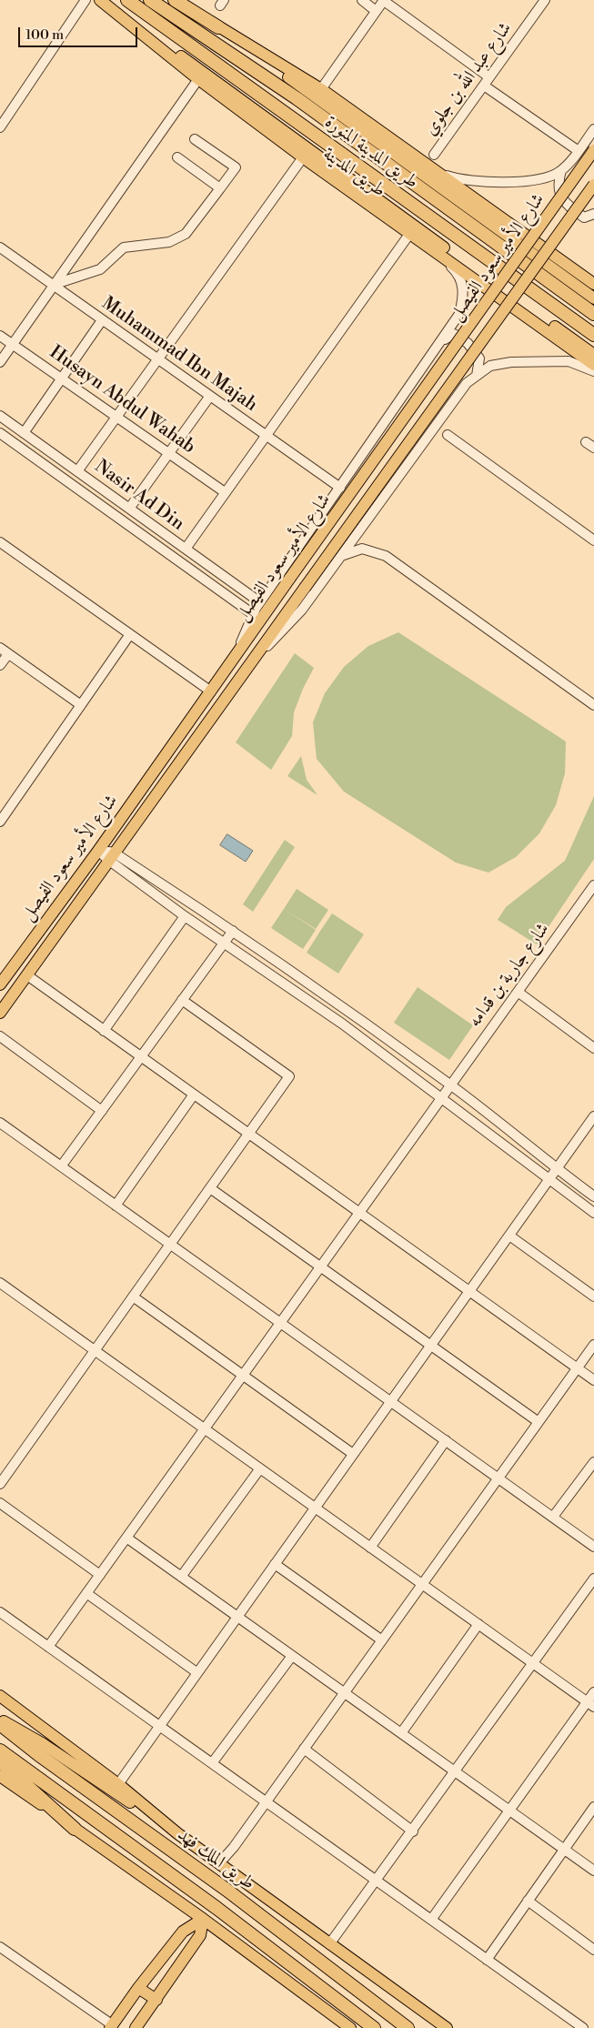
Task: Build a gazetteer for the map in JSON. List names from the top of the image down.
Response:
{
  "streets": {
    "highway": ["طريق المدينة المنورة", "طريق الملك فهد"],
    "main road": ["طريق المدينة", "شارع الأمير سعود الفيصل"],
    "street": [
      "شارع عبد الله بن جلوي",
      "Muhammad Ibn Majah",
      "Husayn Abdul Wahab",
      "Nasir Ad Din",
      "شارع جارية بن قدامه"
    ]
  },
  "crossings": [
    ["طريق المدينة", "شارع الأمير سعود الفيصل"]
  ],
  "scale_bar": "100 m"
}
